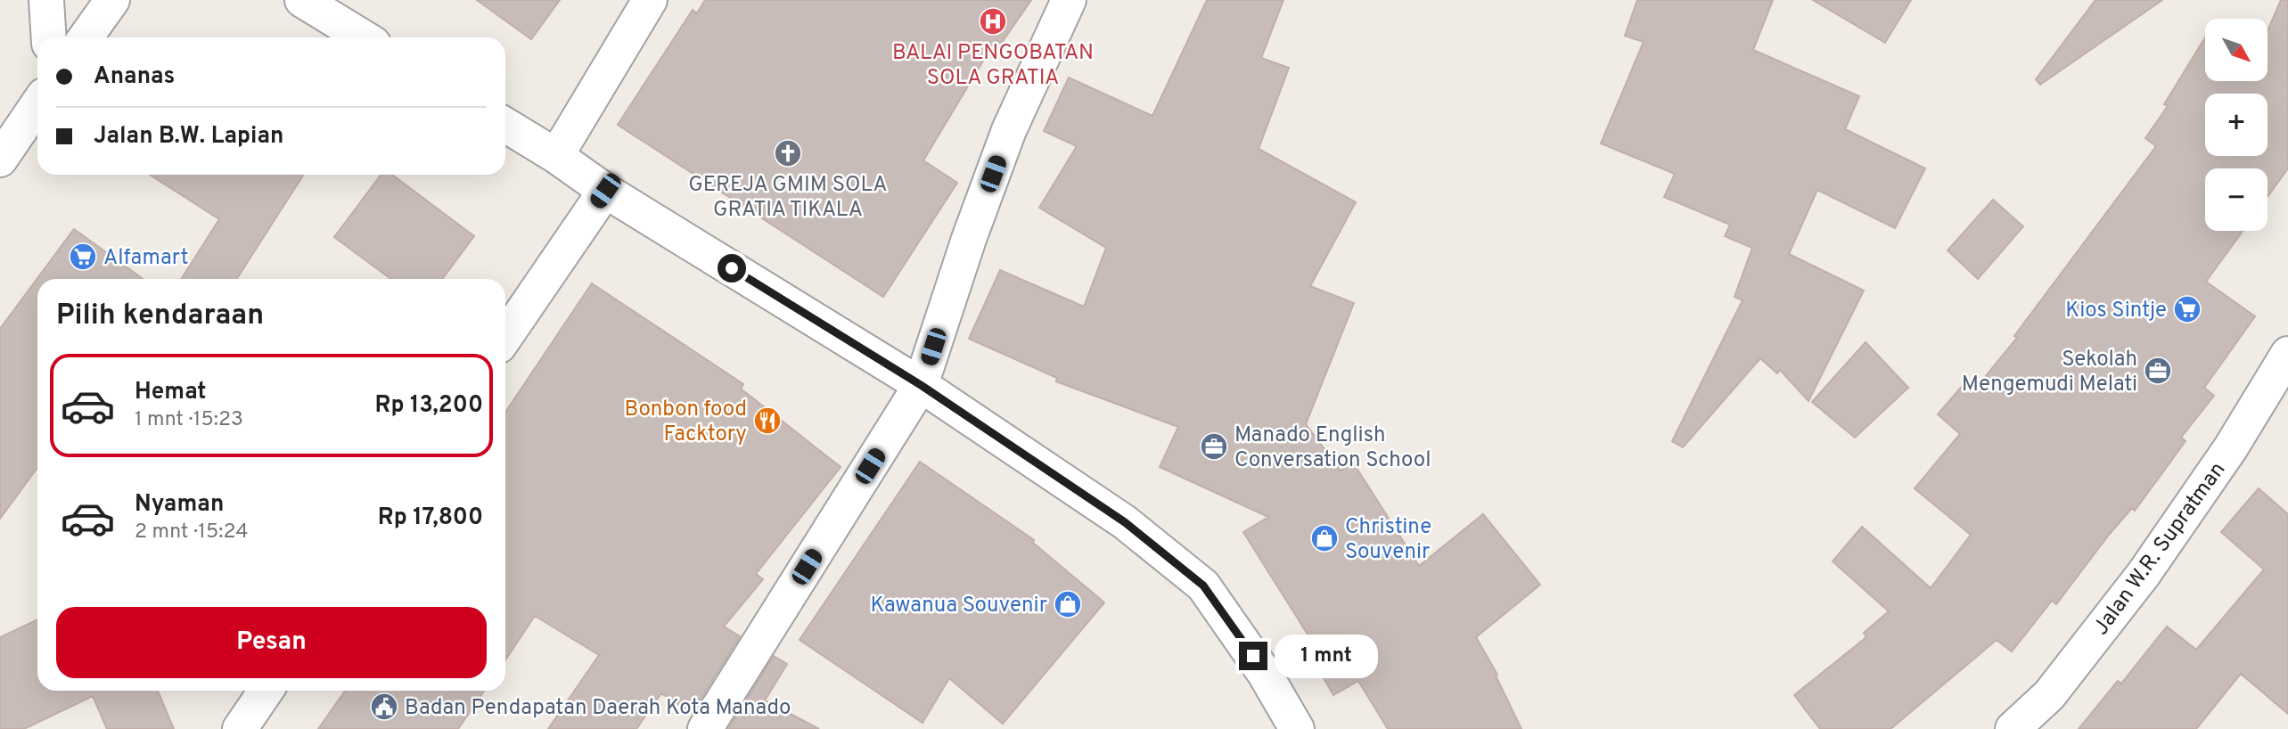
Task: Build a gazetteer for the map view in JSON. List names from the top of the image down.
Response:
{
  "streets": {
    "street": ["Jalan W.R. Supratman"]
  },
  "places": {
    "hospital": ["BALAI PENGOBATAN SOLA GRATIA"],
    "church": ["GEREJA GMIM SOLA GRATIA TIKALA"],
    "supermarket": ["Alfamart", "Kios Sintje"],
    "office": ["Sekolah Mengemudi Melati", "Manado English Conversation School"],
    "restaurant": ["Bonbon food Facktory"],
    "shop": ["Christine Souvenir", "Kawanua Souvenir"],
    "public building": ["Badan Pendapatan Daerah Kota Manado"]
  },
  "north": "bottom right",
  "page": {
    "map_buttons": ["+", "−"],
    "banner": ["Ananas", "Jalan B.W. Lapian"],
    "heading": "Pilih kendaraan",
    "list": [
      {
        "name": "Hemat",
        "note": "1 mnt · 15:23",
        "value": "Rp 13,200"
      },
      {
        "name": "Nyaman",
        "note": "2 mnt · 15:24",
        "value": "Rp 17,800"
      }
    ],
    "buttons": "Pesan",
    "bubble": "1 mnt"
  }
}
